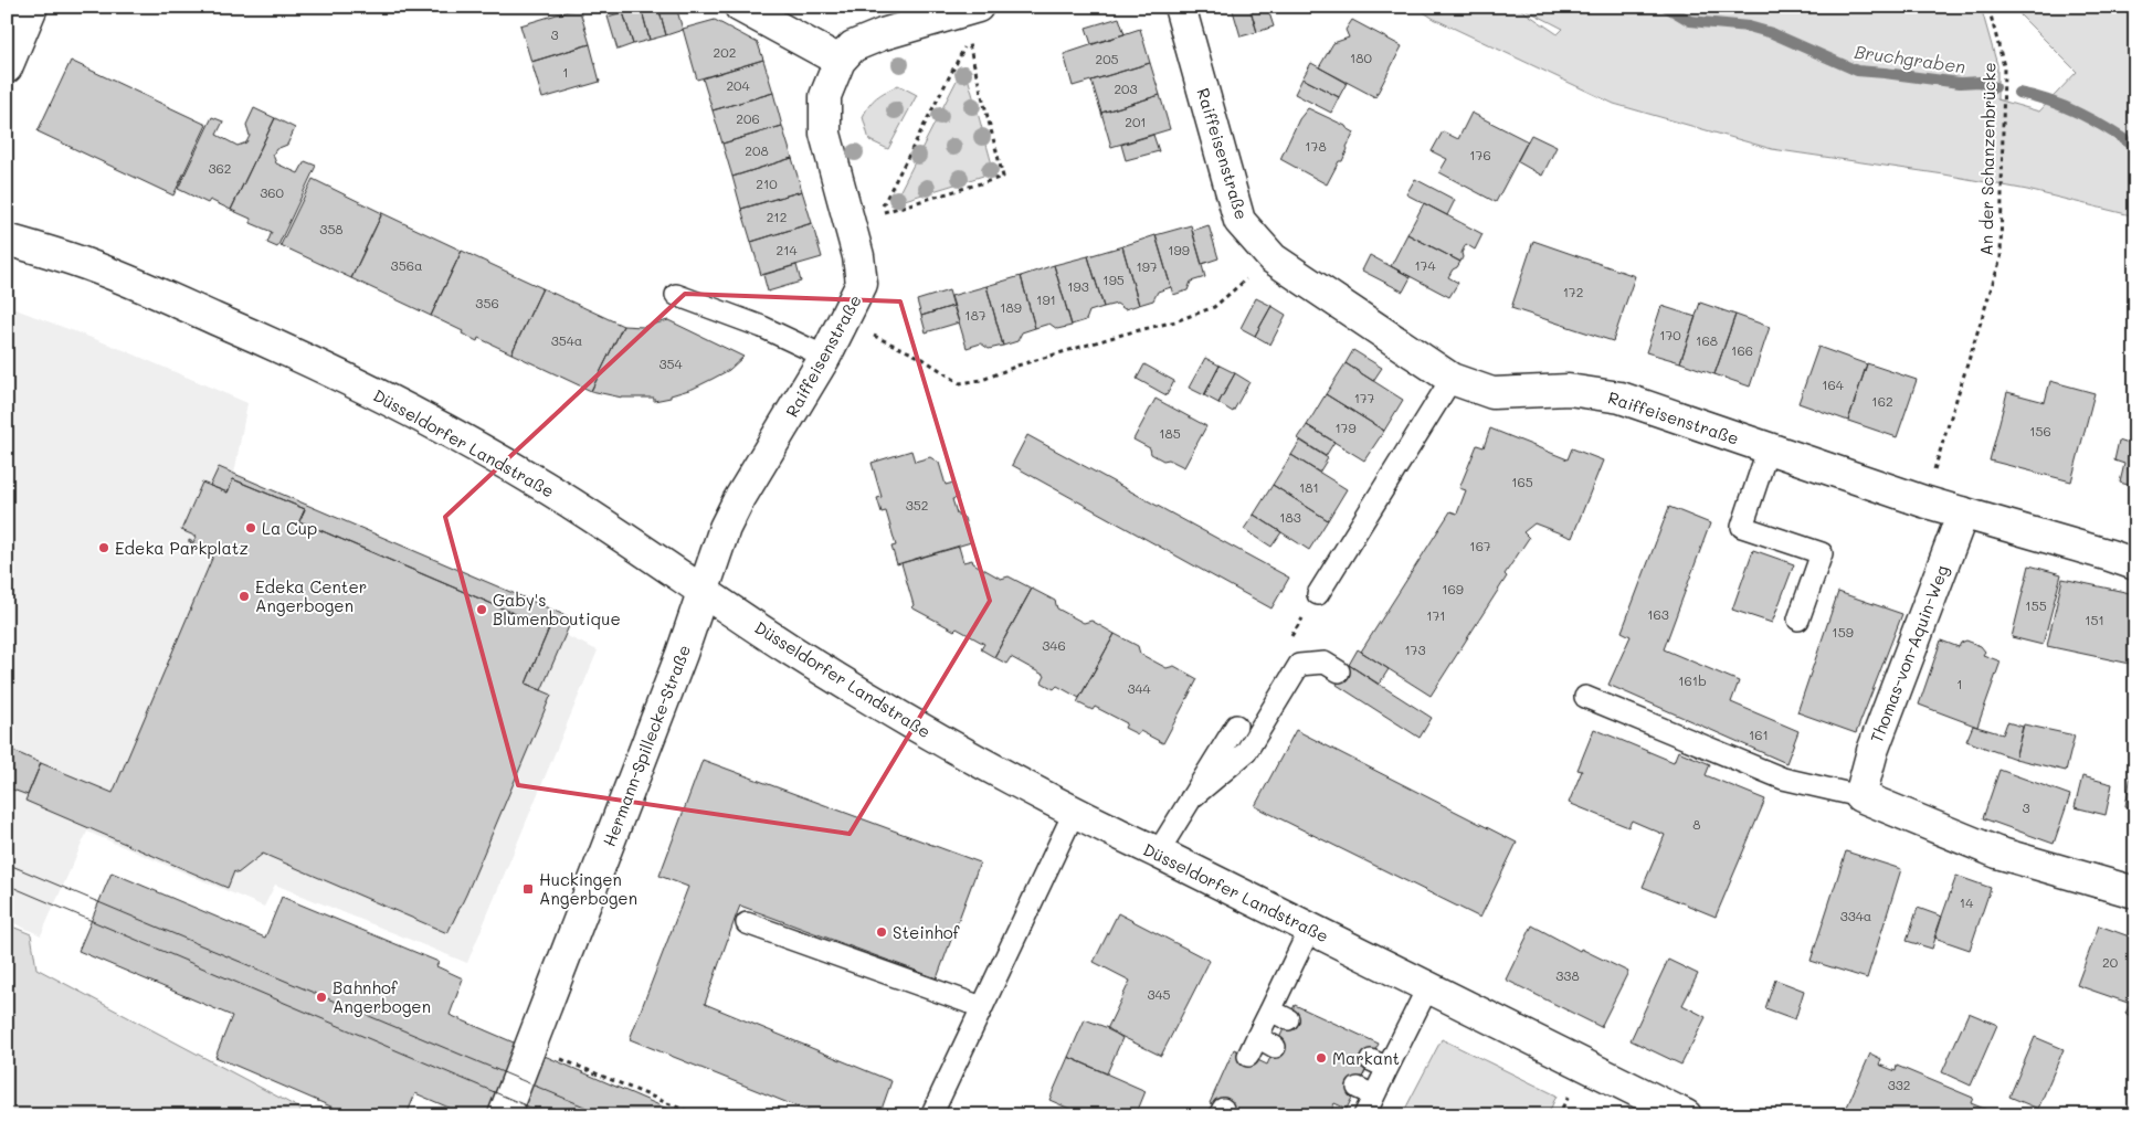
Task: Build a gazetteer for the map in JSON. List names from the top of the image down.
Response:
{
  "streets": {
    "street": [
      "Raiffeisenstraße",
      "Düsseldorfer Landstraße",
      "Thomas-von-Aquin-Weg",
      "Hermann-Spillecke-Straße"
    ],
    "path": ["An der Schanzenbrücke"]
  },
  "crossings": [
    ["Raiffeisenstraße", "An der Schanzenbrücke"],
    ["Raiffeisenstraße", "Düsseldorfer Landstraße"],
    ["Raiffeisenstraße", "Thomas-von-Aquin-Weg"],
    ["Raiffeisenstraße", "Hermann-Spillecke-Straße"],
    ["Düsseldorfer Landstraße", "Hermann-Spillecke-Straße"]
  ],
  "water": ["Bruchgraben"],
  "places": {
    "other": [
      "La Cup",
      "Edeka Parkplatz",
      "Edeka Center Angerbogen",
      "Gaby's Blumenboutique",
      "Steinhof",
      "Bahnhof Angerbogen",
      "Markant"
    ],
    "transit": ["Huckingen Angerbogen"]
  },
  "house_numbers": [
    "3",
    "202",
    "180",
    "205",
    "1",
    "204",
    "203",
    "206",
    "201",
    "178",
    "208",
    "176",
    "362",
    "210",
    "360",
    "212",
    "358",
    "214",
    "199",
    "356a",
    "174",
    "197",
    "195",
    "193",
    "172",
    "191",
    "356",
    "189",
    "187",
    "170",
    "354a",
    "168",
    "166",
    "354",
    "164",
    "177",
    "162",
    "179",
    "156",
    "185",
    "165",
    "181",
    "352",
    "183",
    "167",
    "169",
    "155",
    "163",
    "171",
    "151",
    "159",
    "346",
    "173",
    "161b",
    "1",
    "344",
    "161",
    "3",
    "8",
    "14",
    "334a",
    "20",
    "338",
    "345",
    "332"
  ]
}
